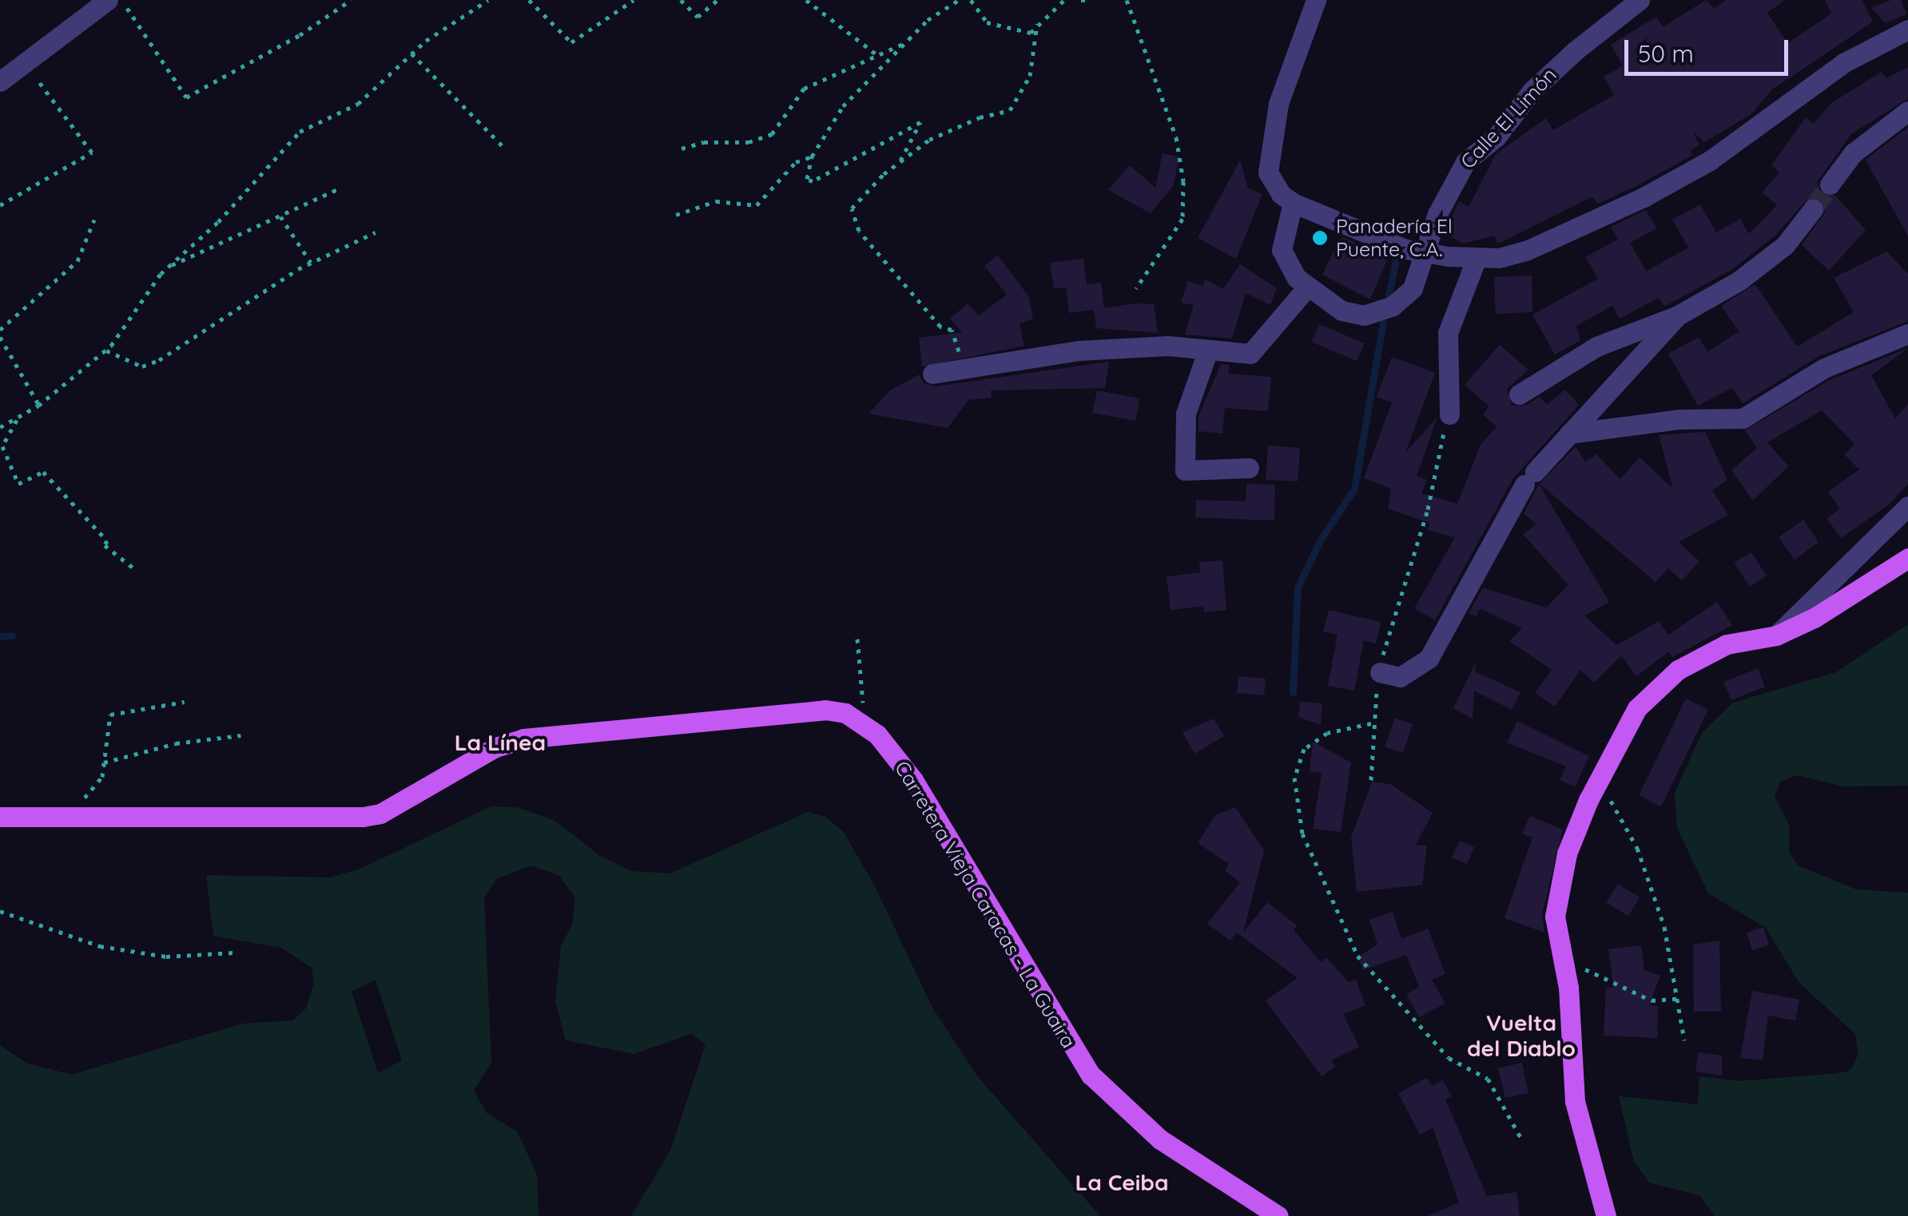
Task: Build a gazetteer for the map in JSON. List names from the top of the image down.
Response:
{
  "streets": {
    "main road": ["Carretera Vieja Caracas - La Guaira"],
    "street": ["Calle El Limón"]
  },
  "districts": ["La Línea", "Vuelta del Diablo", "La Ceiba"],
  "places": ["Panadería El Puente, C.A."],
  "scale_bar": "50 m"
}
